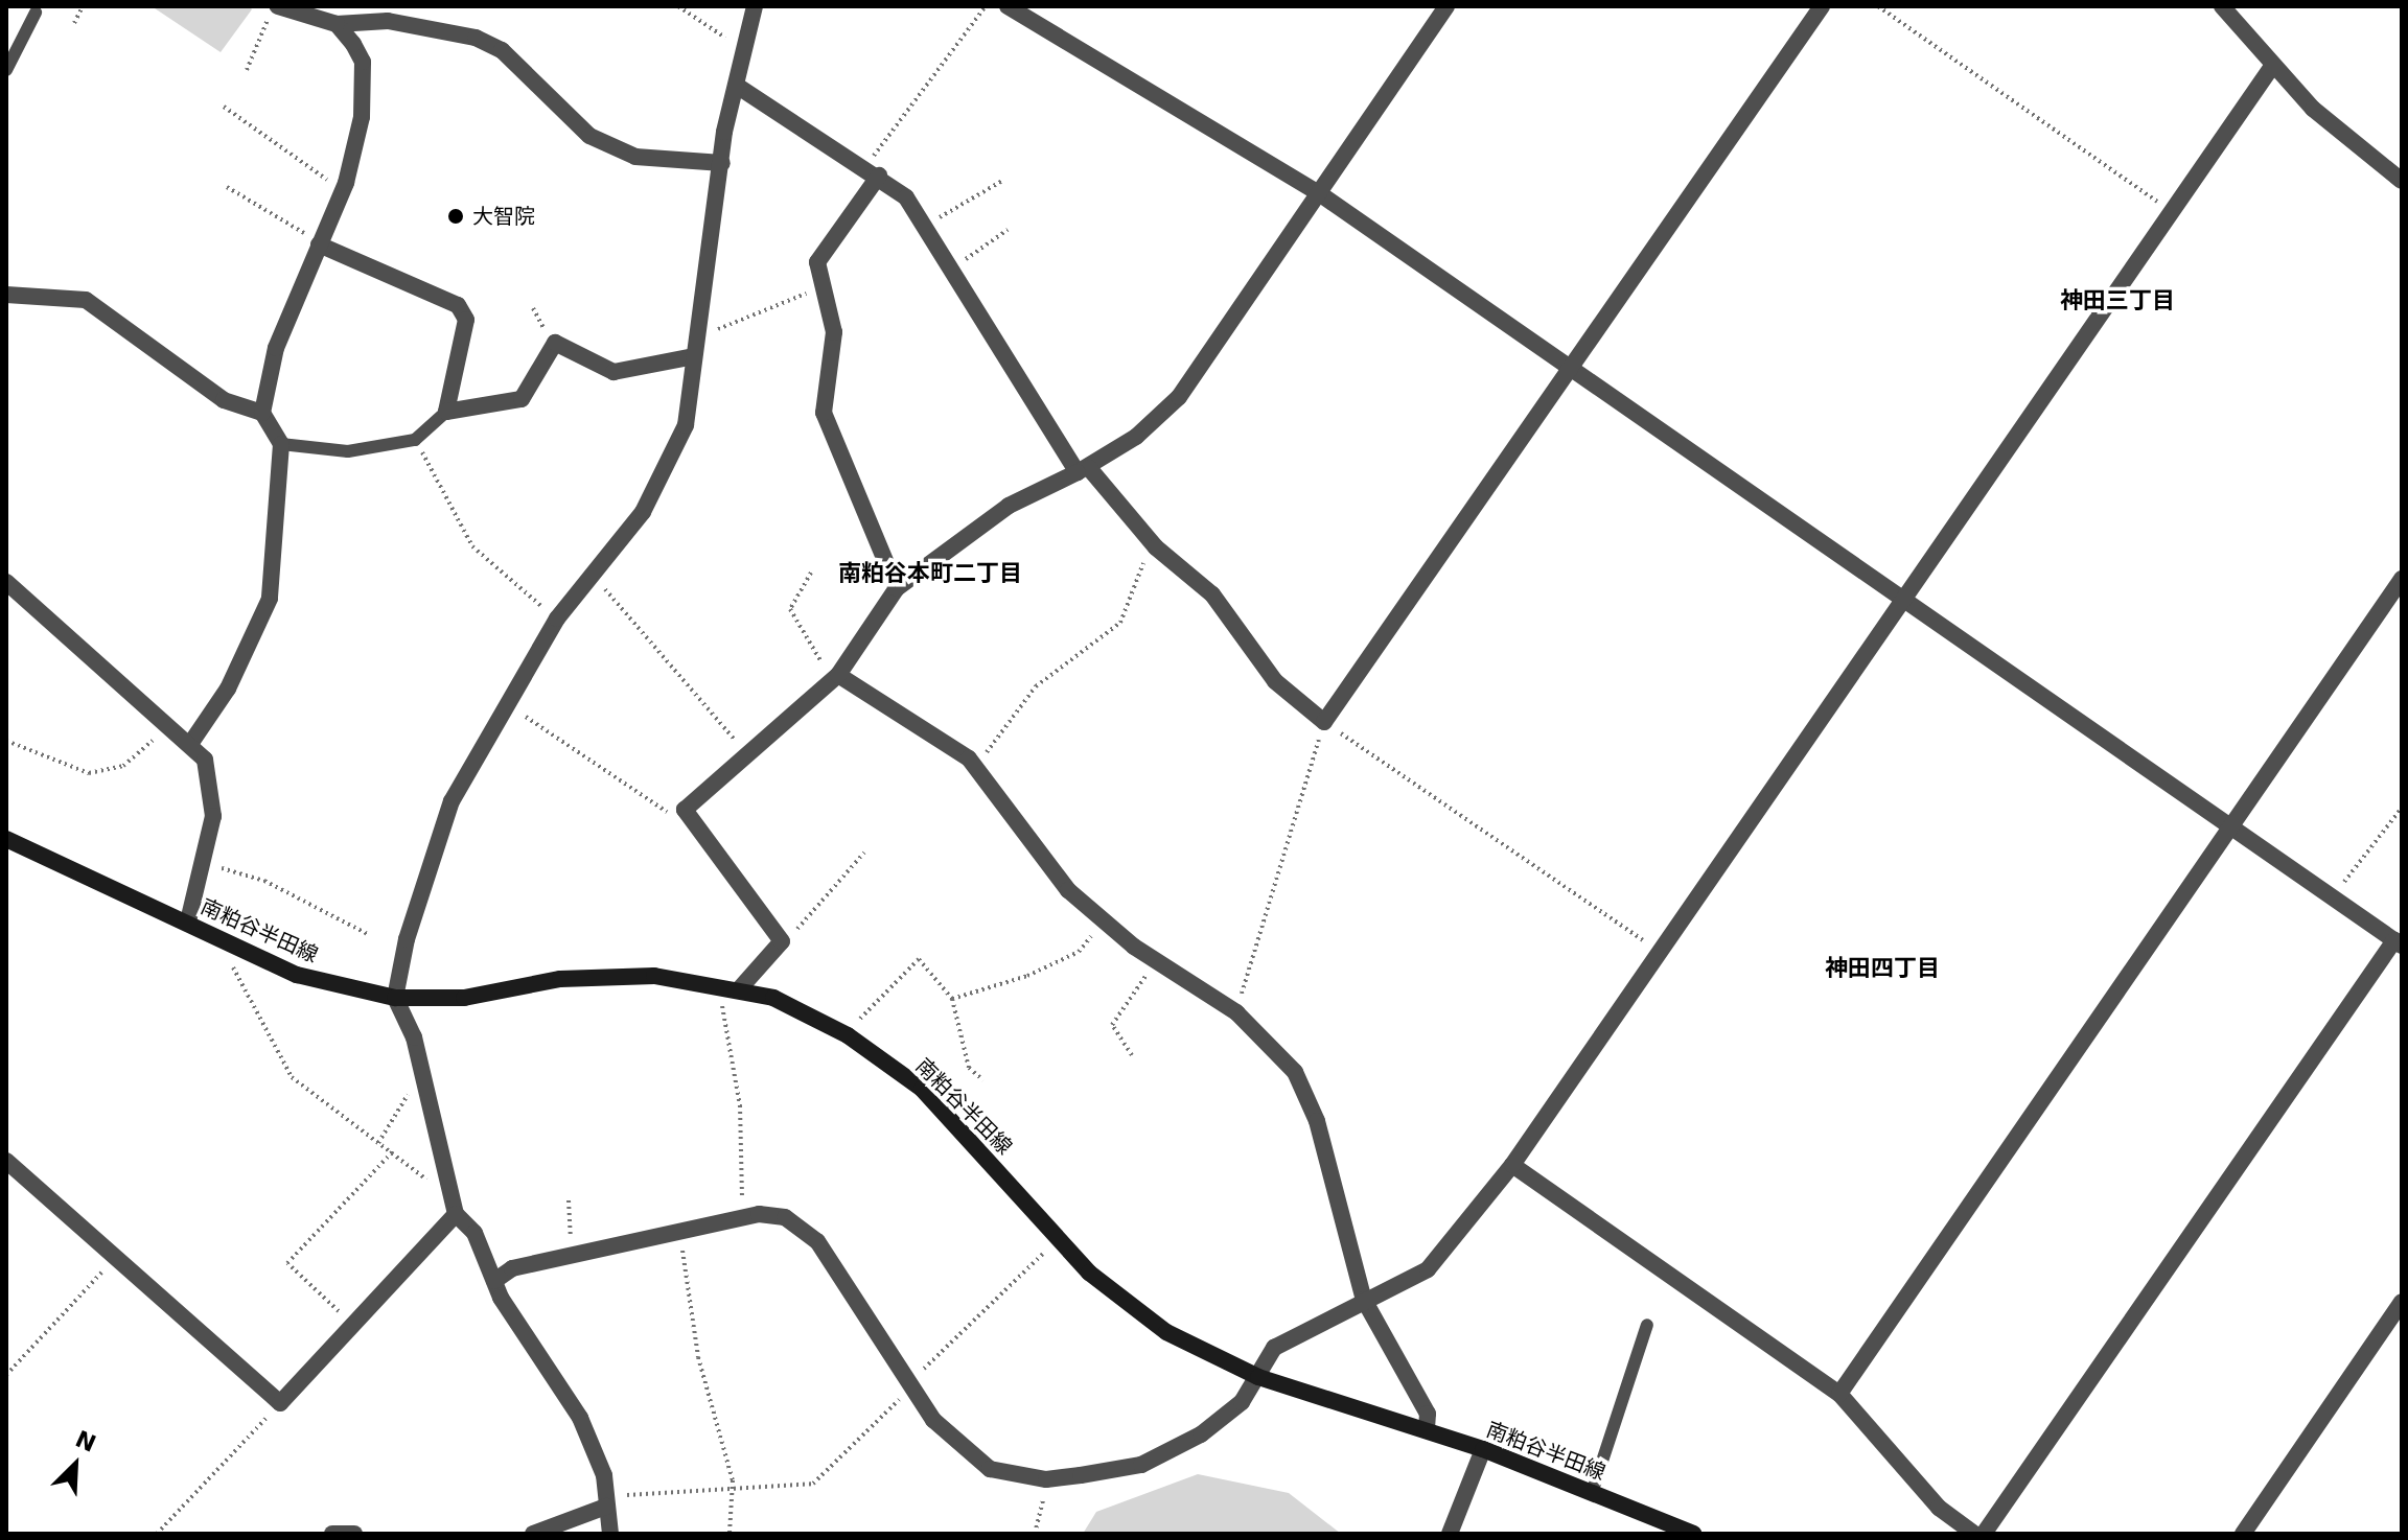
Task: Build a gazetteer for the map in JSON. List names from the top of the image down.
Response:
{
  "streets": {
    "main road": ["南粕谷半田線"]
  },
  "districts": ["神田三丁目", "南粕谷本町二丁目", "神田四丁目"],
  "places": ["大智院"],
  "north": "top right"
}
